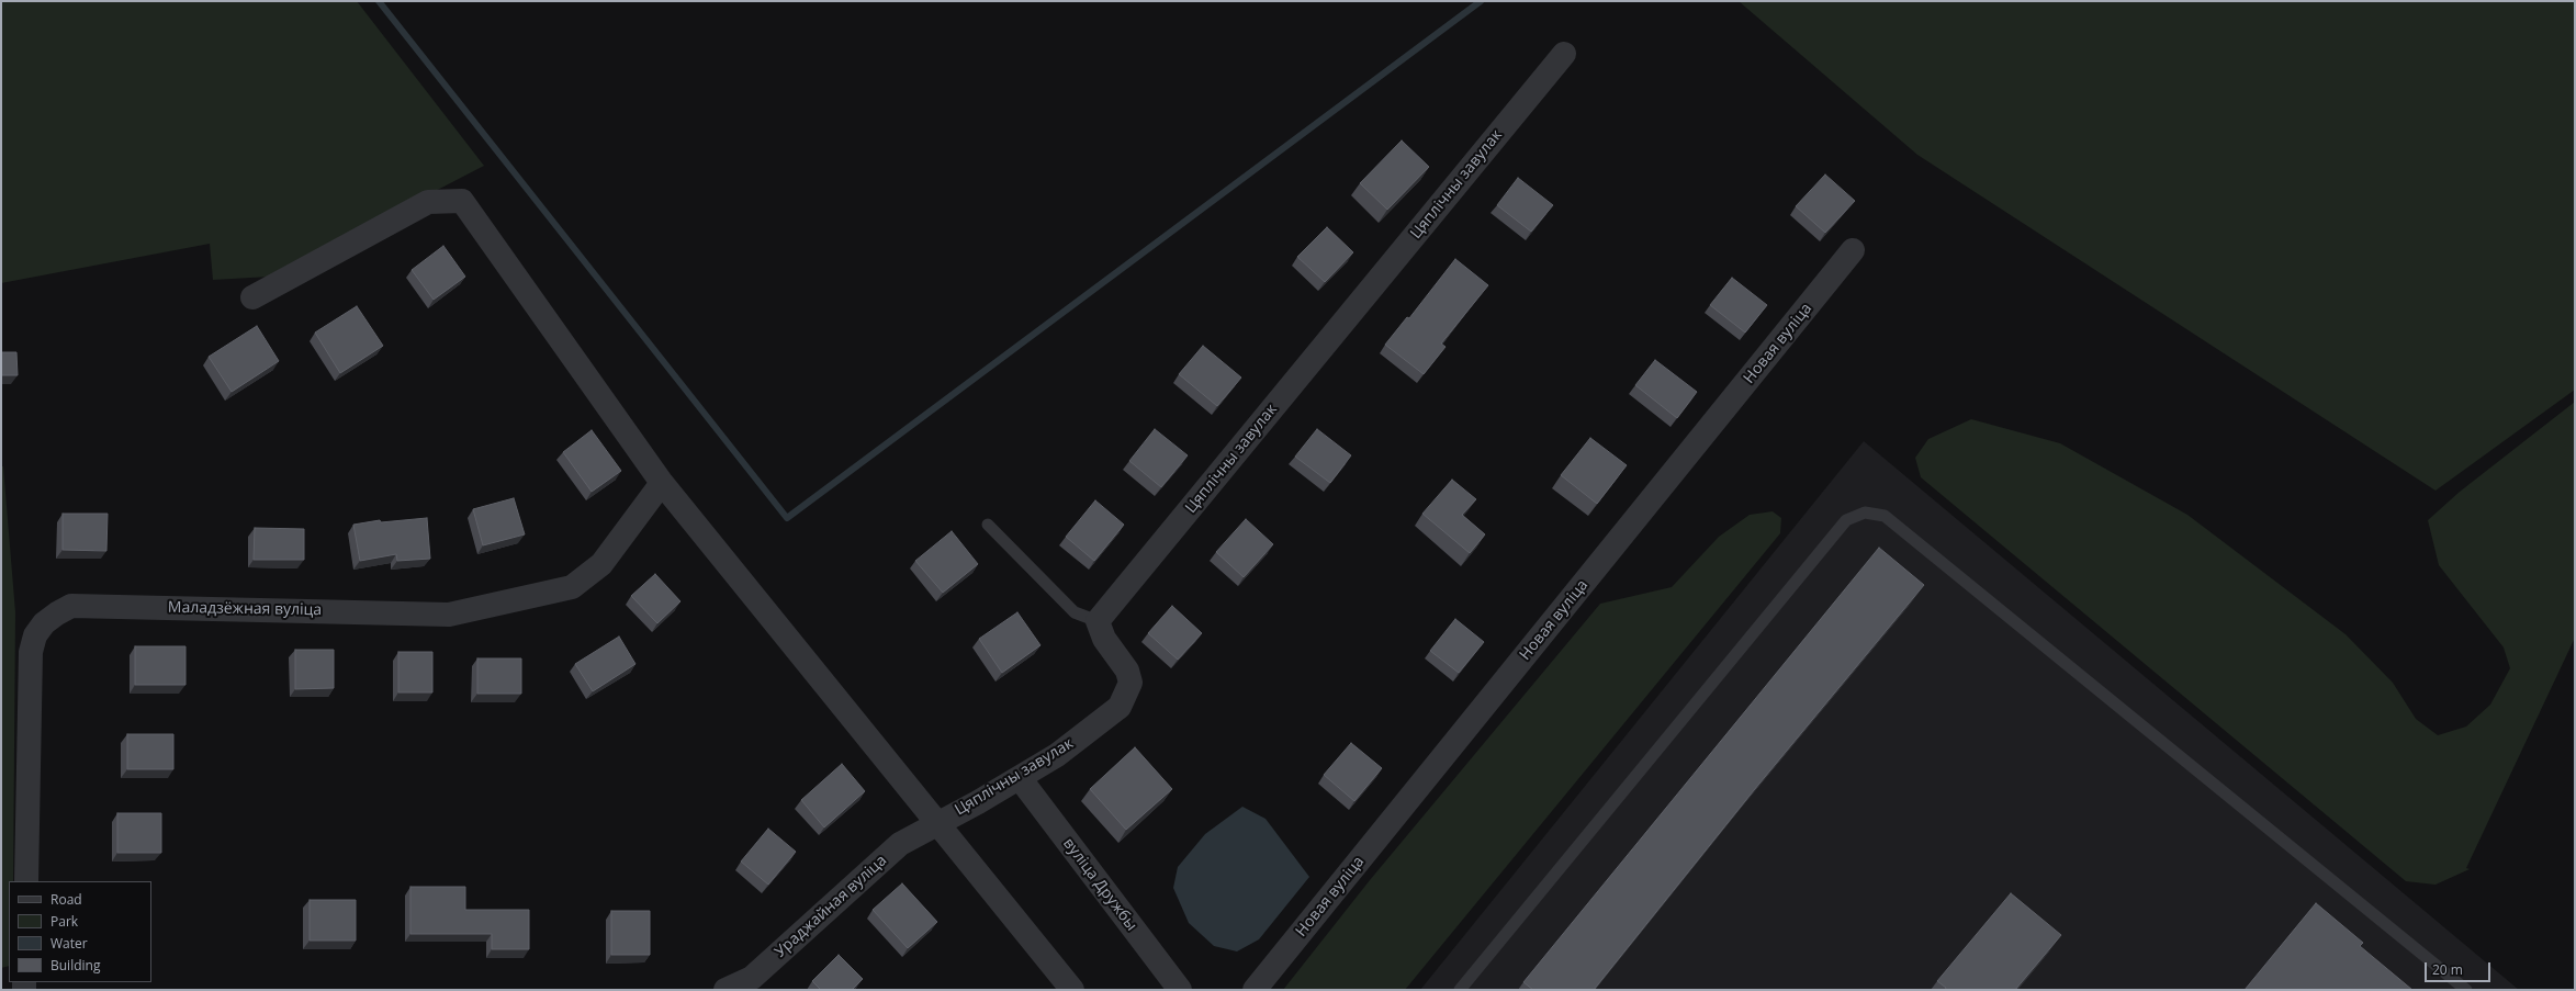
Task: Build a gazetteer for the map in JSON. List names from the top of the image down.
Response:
{
  "streets": {
    "street": [
      "Цяплічны завулак",
      "Новая вуліца",
      "Маладзёжная вуліца",
      "вуліца Дружбы",
      "Ураджайная вуліца"
    ]
  },
  "crossings": [
    ["Цяплічны завулак", "вуліца Дружбы"],
    ["Цяплічны завулак", "Ураджайная вуліца"]
  ],
  "legend": [
    "Road",
    "Park",
    "Water",
    "Building"
  ],
  "scale_bar": "20 m"
}
